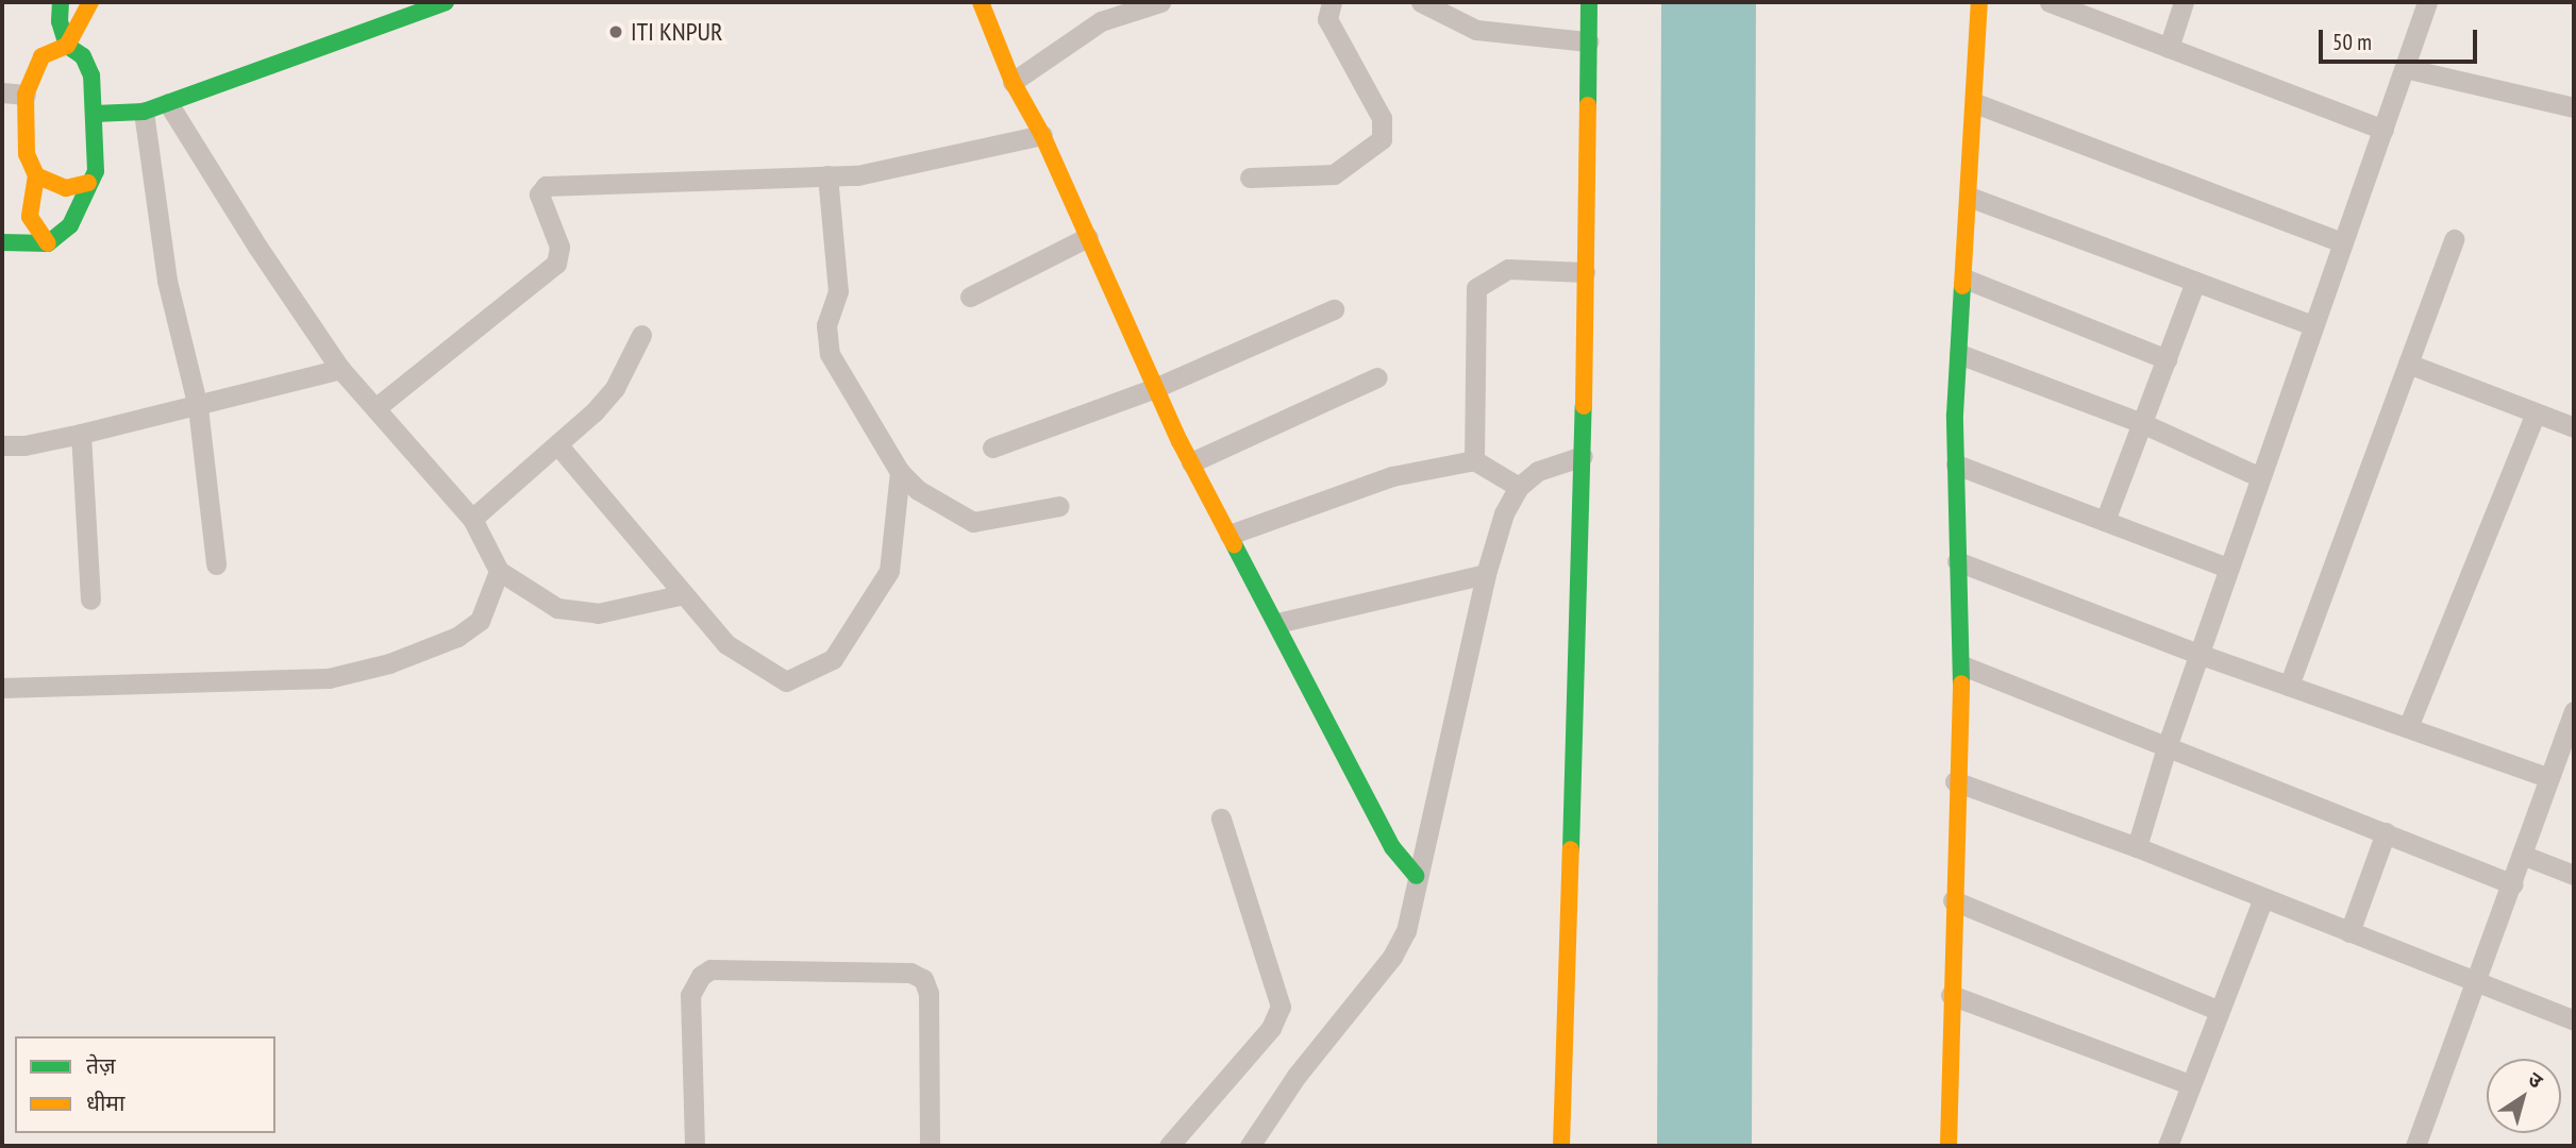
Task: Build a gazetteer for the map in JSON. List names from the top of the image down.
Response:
{
  "places": ["ITI KNPUR"],
  "legend": ["तेज़", "धीमा"],
  "scale_bar": "50 m",
  "north": "top right"
}
